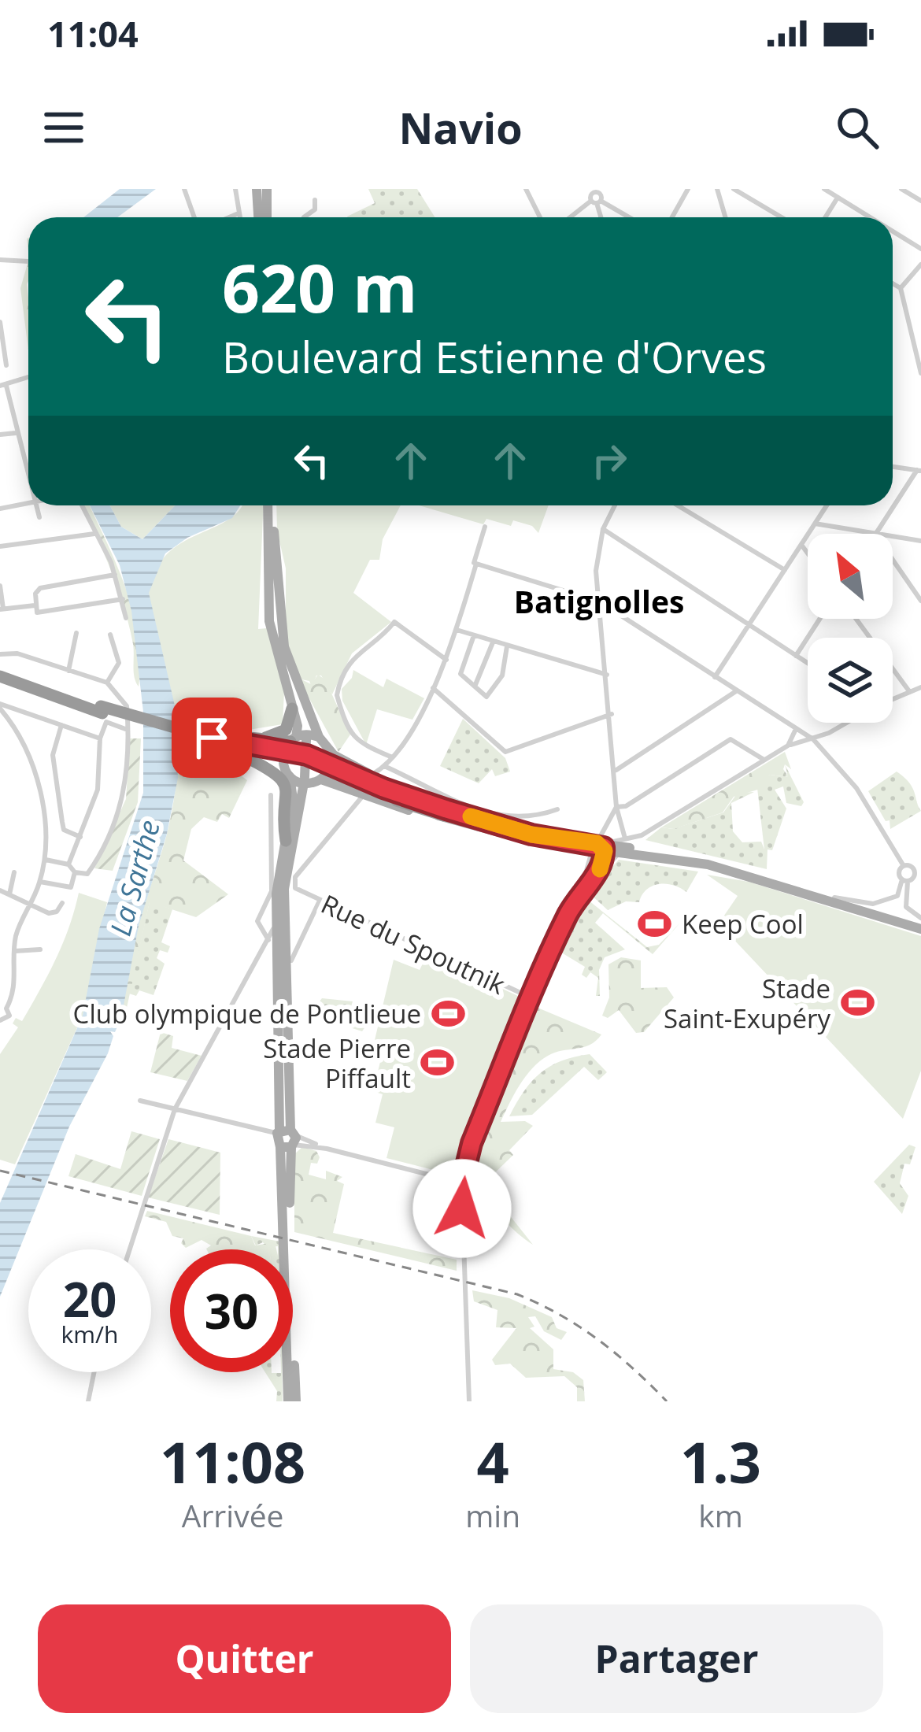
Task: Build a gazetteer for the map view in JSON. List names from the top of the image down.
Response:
{
  "streets": {
    "street": ["Rue du Spoutnik"]
  },
  "districts": ["Batignolles"],
  "water": ["La Sarthe"],
  "places": {
    "sports": [
      "Keep Cool",
      "Stade Saint-Exupéry",
      "Club olympique de Pontlieue",
      "Stade Pierre Piffault"
    ]
  },
  "north": "top left",
  "page": {
    "status": "11:04",
    "header": "Navio",
    "turn": ["620 m", "Boulevard Estienne d'Orves"],
    "speed": "20 km/h",
    "limit": "30",
    "eta": [
      "11:08",
      "Arrivée",
      "4",
      "min",
      "1.3",
      "km"
    ],
    "buttons": ["Quitter", "Partager"]
  }
}
